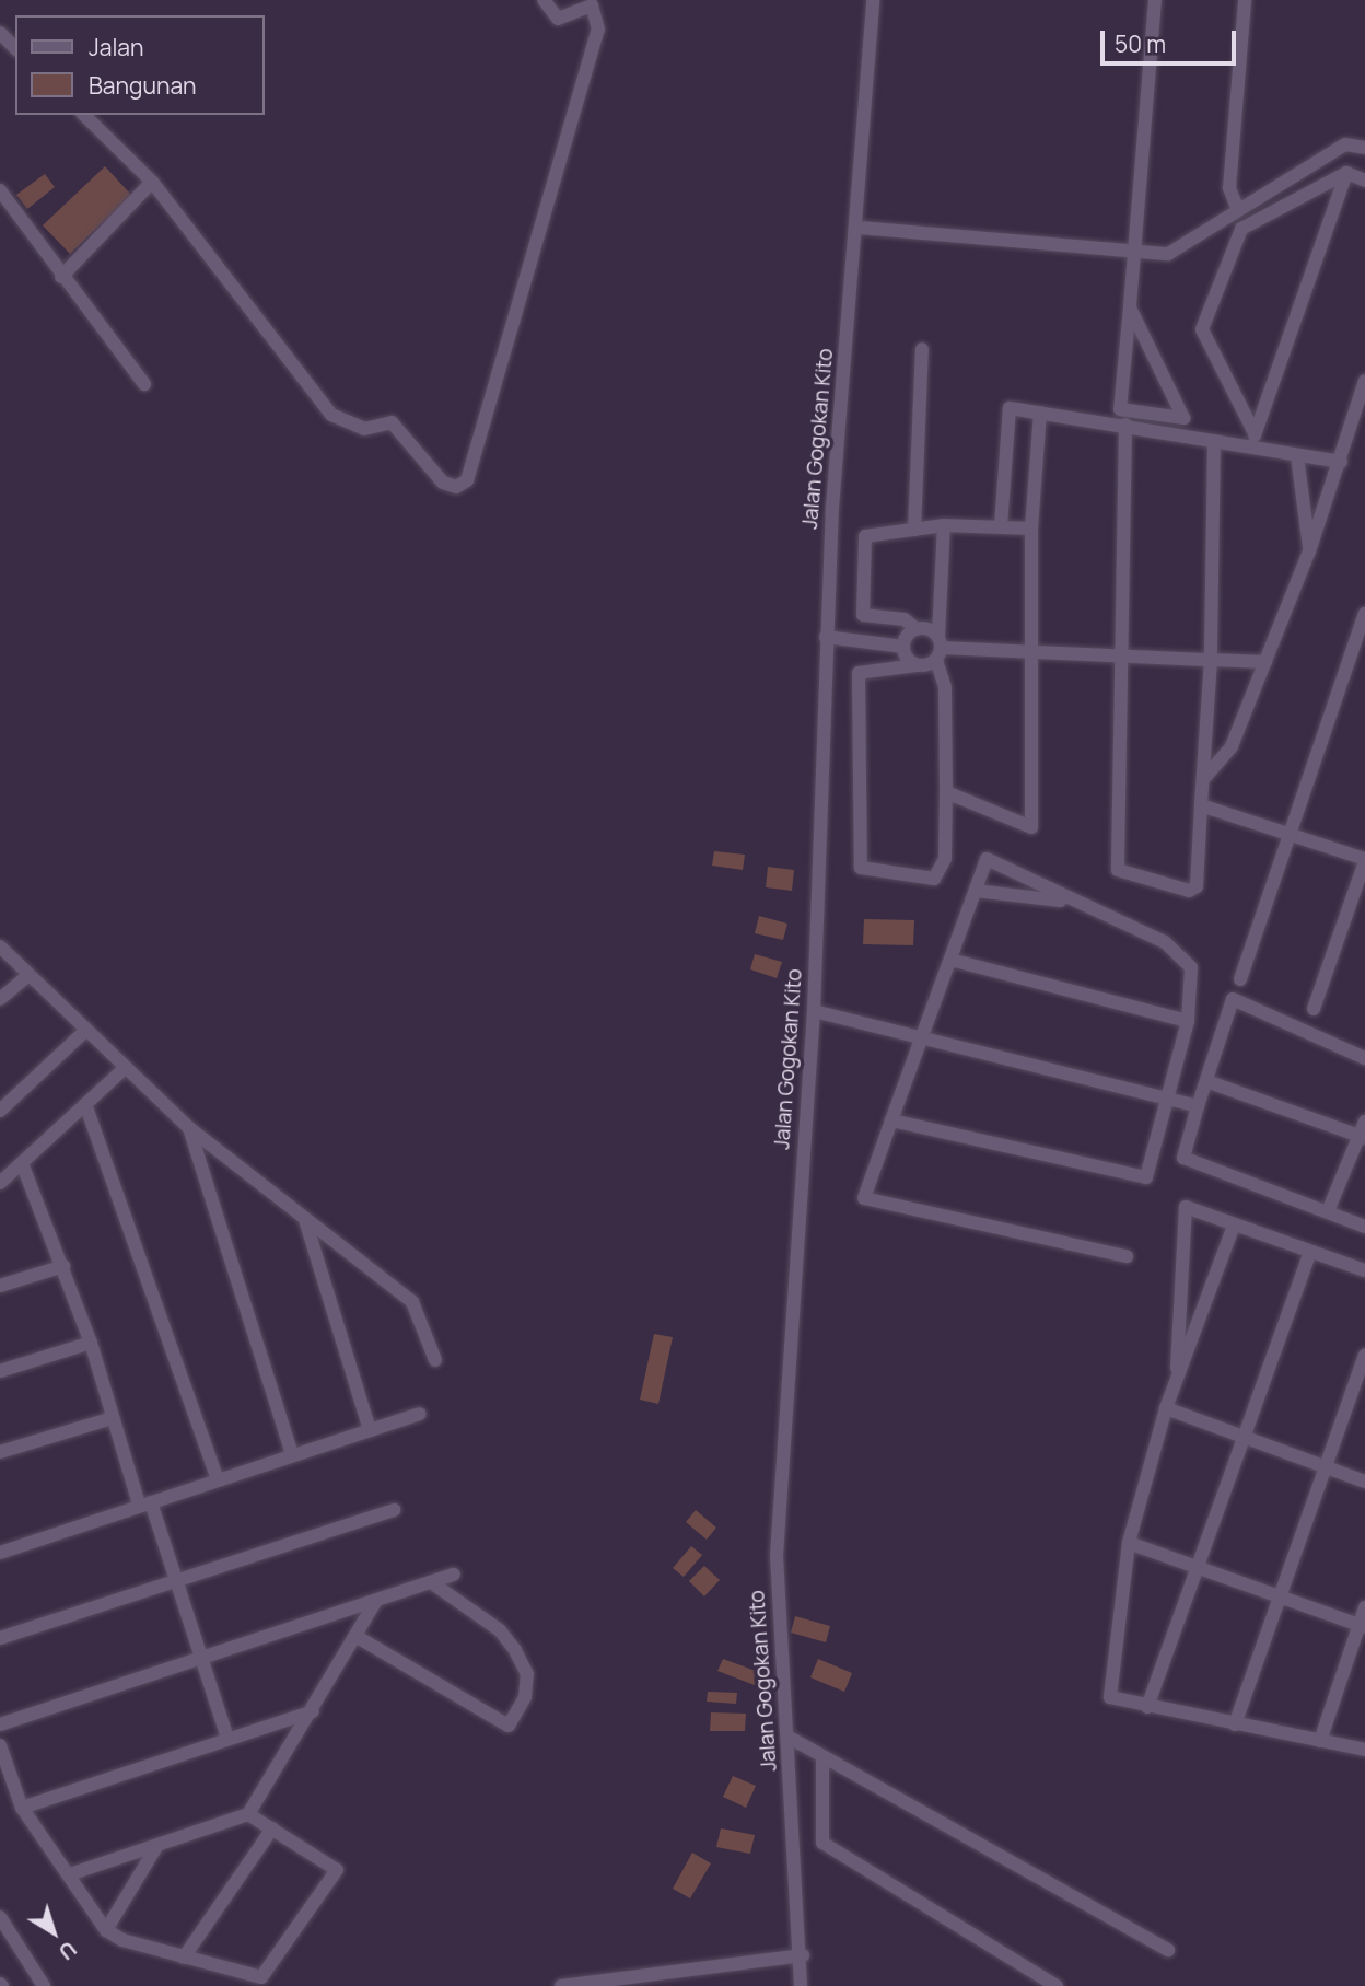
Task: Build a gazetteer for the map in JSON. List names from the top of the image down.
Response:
{
  "streets": {
    "street": ["Jalan Gogokan Kito"]
  },
  "legend": ["Jalan", "Bangunan"],
  "scale_bar": "50 m",
  "north": "bottom right"
}
